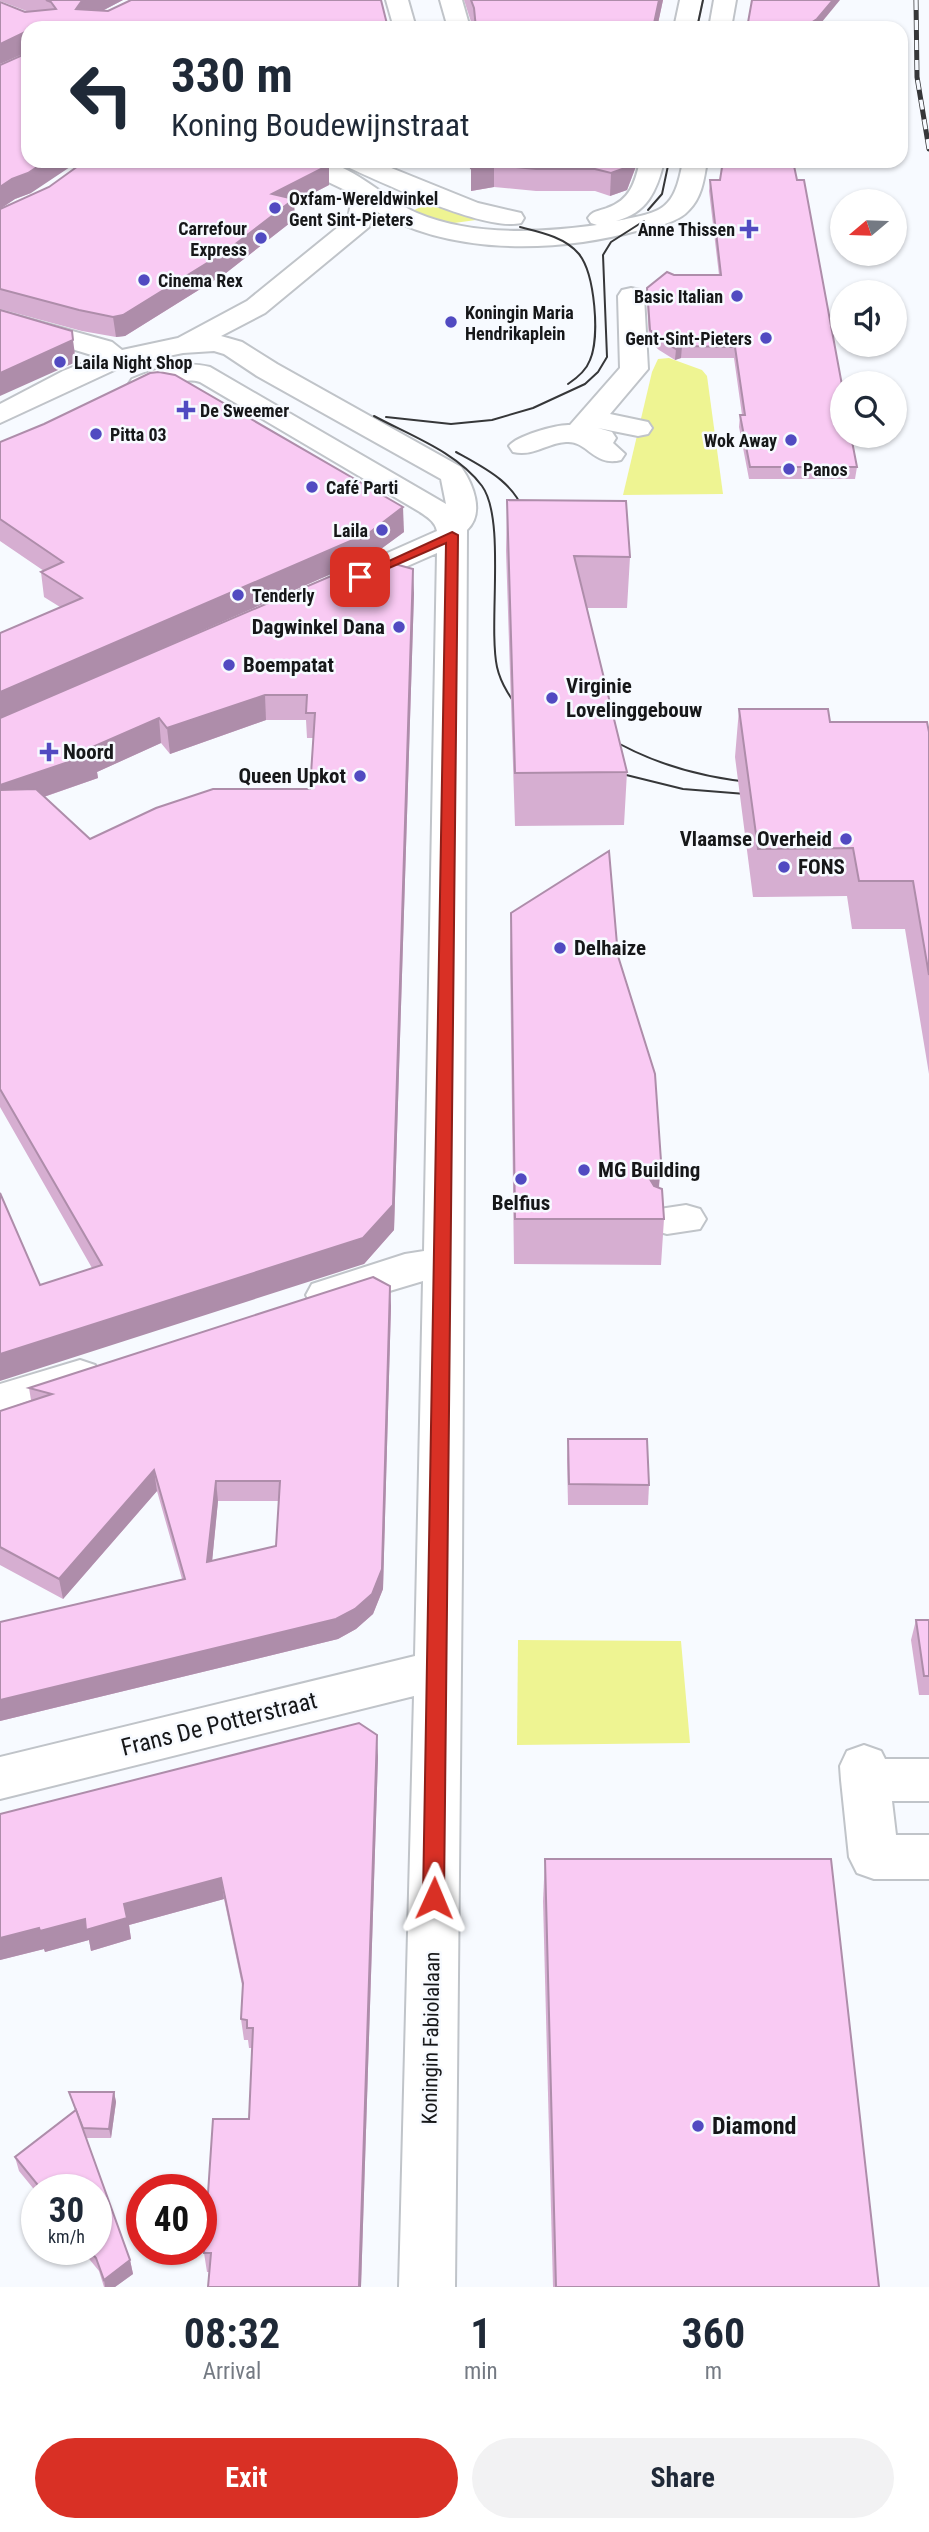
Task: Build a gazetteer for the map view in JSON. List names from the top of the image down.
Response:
{
  "streets": {
    "street": ["Frans De Potterstraat", "Koningin Fabiolalaan"]
  },
  "crossings": [
    ["Frans De Potterstraat", "Koningin Fabiolalaan"]
  ],
  "places": {
    "other": [
      "Oxfam-Wereldwinkel Gent Sint-Pieters",
      "Carrefour Express",
      "Cinema Rex",
      "Basic Italian",
      "Koningin Maria Hendrikaplein",
      "Gent-Sint-Pieters",
      "Laila Night Shop",
      "Pitta 03",
      "Wok Away",
      "Panos",
      "Café Parti",
      "Laila",
      "Tenderly",
      "Dagwinkel Dana",
      "Boempatat",
      "Virginie Lovelinggebouw",
      "Queen Upkot",
      "Vlaamse Overheid",
      "FONS",
      "Delhaize",
      "MG Building",
      "Belfius",
      "Diamond"
    ],
    "health": ["Anne Thissen", "De Sweemer", "Noord"]
  },
  "north": "left",
  "page": {
    "turn": ["330 m", "Koning Boudewijnstraat"],
    "speed": "30 km/h",
    "limit": "40",
    "eta": [
      "08:32",
      "Arrival",
      "1",
      "min",
      "360",
      "m"
    ],
    "buttons": ["Exit", "Share"]
  }
}
